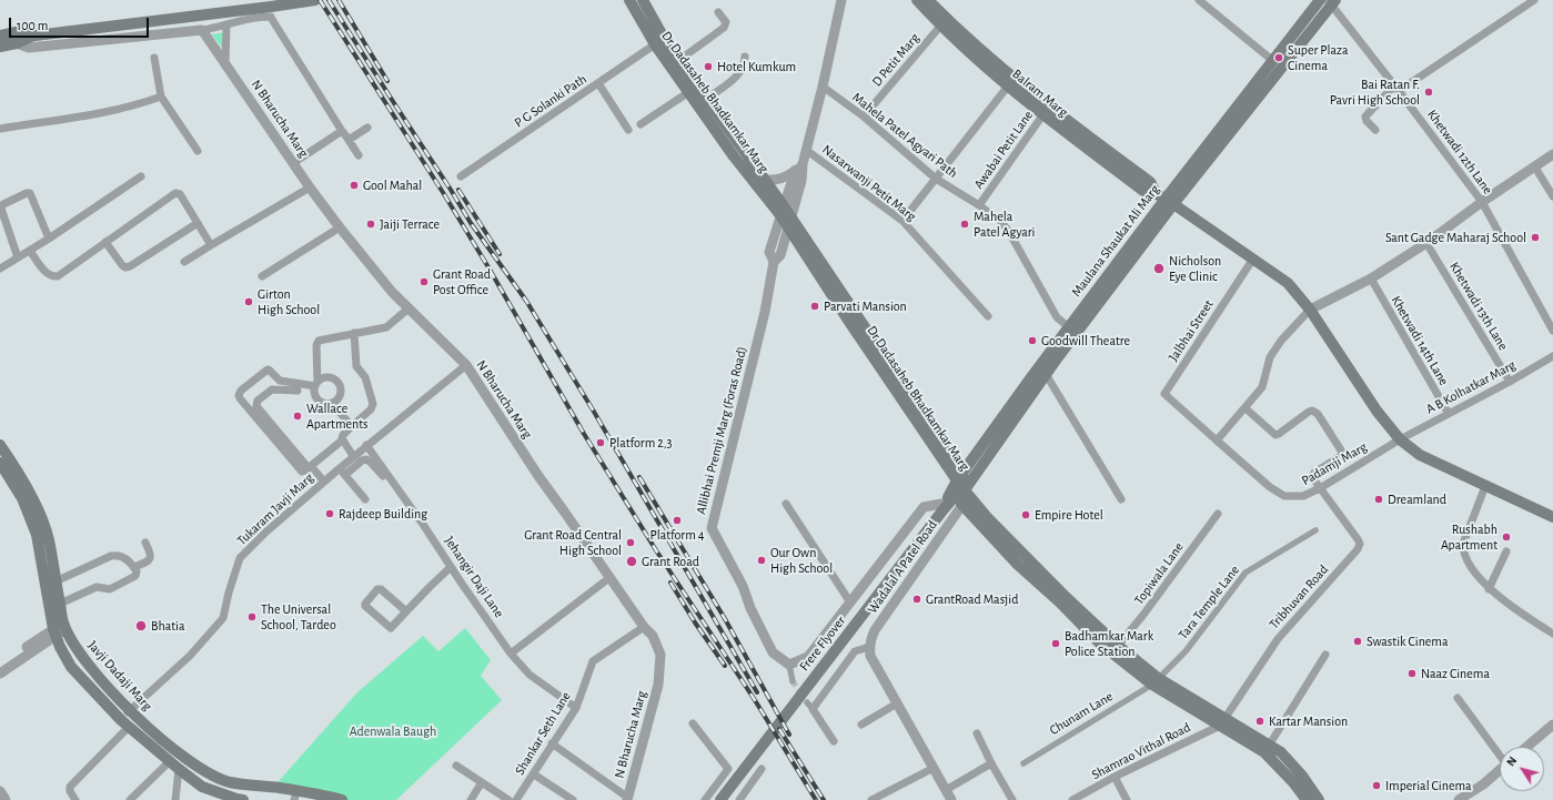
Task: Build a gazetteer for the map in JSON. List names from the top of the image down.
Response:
{
  "streets": {
    "main road": [
      "Balram Marg",
      "Dr Dadasaheb Bhadkamkar Marg",
      "Maulana Shaukat Ali Marg",
      "Frere Flyover",
      "Javji Dadaji Marg"
    ],
    "street": [
      "D Petit Marg",
      "P G Solanki Path",
      "N Bharucha Marg",
      "Mahela Patel Agyari Path",
      "Awabai Petit Lane",
      "Khetwadi 12th Lane",
      "Nasarwanji Petit Marg",
      "Khetwadi 13th Lane",
      "Jalbhai Street",
      "Khetwadi 14th Lane",
      "A B Kolhatkar Marg",
      "Allibhai Premji Marg (Foras Road)",
      "Padamji Marg",
      "Tukaram Javji Marg",
      "Wadalal A Patel Road",
      "Topiwala Lane",
      "Jehangir Daji Lane",
      "Tribhuvan Road",
      "Tara Temple Lane",
      "Chunam Lane",
      "Shankar Seth Lane",
      "Shamrao Vithal Road"
    ]
  },
  "crossings": [
    ["D Petit Marg", "Balram Marg"],
    ["D Petit Marg", "Mahela Patel Agyari Path"],
    ["Balram Marg", "Awabai Petit Lane"],
    ["Balram Marg", "Maulana Shaukat Ali Marg"],
    ["Balram Marg", "Jalbhai Street"],
    ["Balram Marg", "A B Kolhatkar Marg"],
    ["Balram Marg", "Padamji Marg"],
    ["P G Solanki Path", "Dr Dadasaheb Bhadkamkar Marg"],
    ["Dr Dadasaheb Bhadkamkar Marg", "Maulana Shaukat Ali Marg"],
    ["Dr Dadasaheb Bhadkamkar Marg", "Allibhai Premji Marg (Foras Road)"],
    ["Dr Dadasaheb Bhadkamkar Marg", "Wadalal A Patel Road"],
    ["Dr Dadasaheb Bhadkamkar Marg", "Topiwala Lane"],
    ["Dr Dadasaheb Bhadkamkar Marg", "Tribhuvan Road"],
    ["Dr Dadasaheb Bhadkamkar Marg", "Tara Temple Lane"],
    ["Dr Dadasaheb Bhadkamkar Marg", "Frere Flyover"],
    ["Dr Dadasaheb Bhadkamkar Marg", "Chunam Lane"],
    ["Dr Dadasaheb Bhadkamkar Marg", "Shamrao Vithal Road"],
    ["N Bharucha Marg", "Tukaram Javji Marg"],
    ["N Bharucha Marg", "Shankar Seth Lane"],
    ["Mahela Patel Agyari Path", "Awabai Petit Lane"],
    ["Mahela Patel Agyari Path", "Maulana Shaukat Ali Marg"],
    ["Mahela Patel Agyari Path", "Allibhai Premji Marg (Foras Road)"],
    ["Khetwadi 12th Lane", "Maulana Shaukat Ali Marg"],
    ["Nasarwanji Petit Marg", "Allibhai Premji Marg (Foras Road)"],
    ["Maulana Shaukat Ali Marg", "Wadalal A Patel Road"],
    ["Maulana Shaukat Ali Marg", "Frere Flyover"],
    ["Khetwadi 13th Lane", "A B Kolhatkar Marg"],
    ["Jalbhai Street", "Padamji Marg"],
    ["Khetwadi 14th Lane", "A B Kolhatkar Marg"],
    ["A B Kolhatkar Marg", "Padamji Marg"],
    ["Padamji Marg", "Tribhuvan Road"],
    ["Tukaram Javji Marg", "Jehangir Daji Lane"],
    ["Tukaram Javji Marg", "Javji Dadaji Marg"],
    ["Wadalal A Patel Road", "Frere Flyover"],
    ["Jehangir Daji Lane", "Shankar Seth Lane"],
    ["Tribhuvan Road", "Shamrao Vithal Road"],
    ["Tara Temple Lane", "Chunam Lane"]
  ],
  "parks": ["Adenwala Baugh"],
  "places": [
    "Super Plaza Cinema",
    "Hotel Kumkum",
    "Bai Ratan F. Pavri High School",
    "Gool Mahal",
    "Jaiji Terrace",
    "Mahela Patel Agyari",
    "Sant Gadge Maharaj School",
    "Nicholson Eye Clinic",
    "Grant Road Post Office",
    "Girton High School",
    "Parvati Mansion",
    "Goodwill Theatre",
    "Wallace Apartments",
    "Platform 2,3",
    "Dreamland",
    "Rajdeep Building",
    "Empire Hotel",
    "Platform 4",
    "Rushabh Apartment",
    "Grant Road Central High School",
    "Our Own High School",
    "Grant Road",
    "GrantRoad Masjid",
    "The Universal School, Tardeo",
    "Bhatia",
    "Swastik Cinema",
    "Badhamkar Mark Police Station",
    "Naaz Cinema",
    "Kartar Mansion",
    "Imperial Cinema"
  ],
  "scale_bar": "100 m",
  "north": "top left"
}
